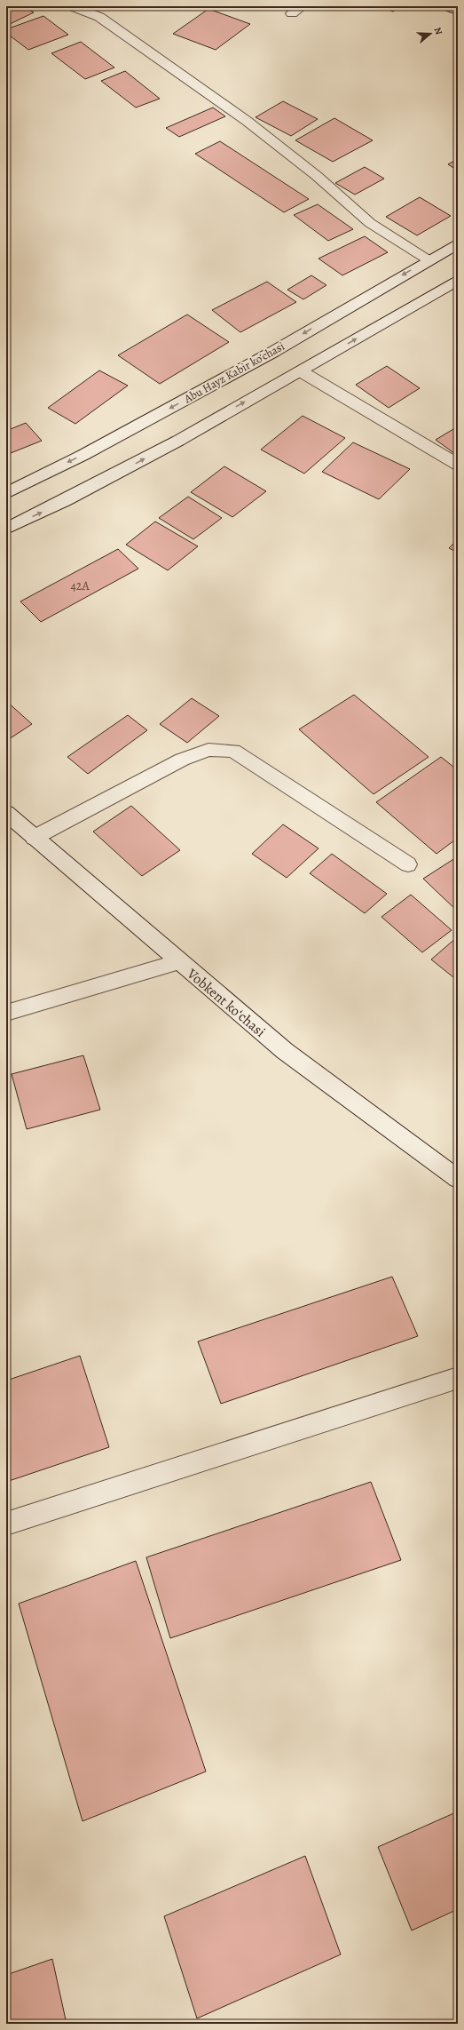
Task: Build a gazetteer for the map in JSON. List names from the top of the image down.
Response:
{
  "streets": {
    "street": ["Abu Hayz Kabir ko'chasi", "Vobkent koʻchasi"]
  },
  "house_numbers": ["42A"],
  "north": "right"
}
